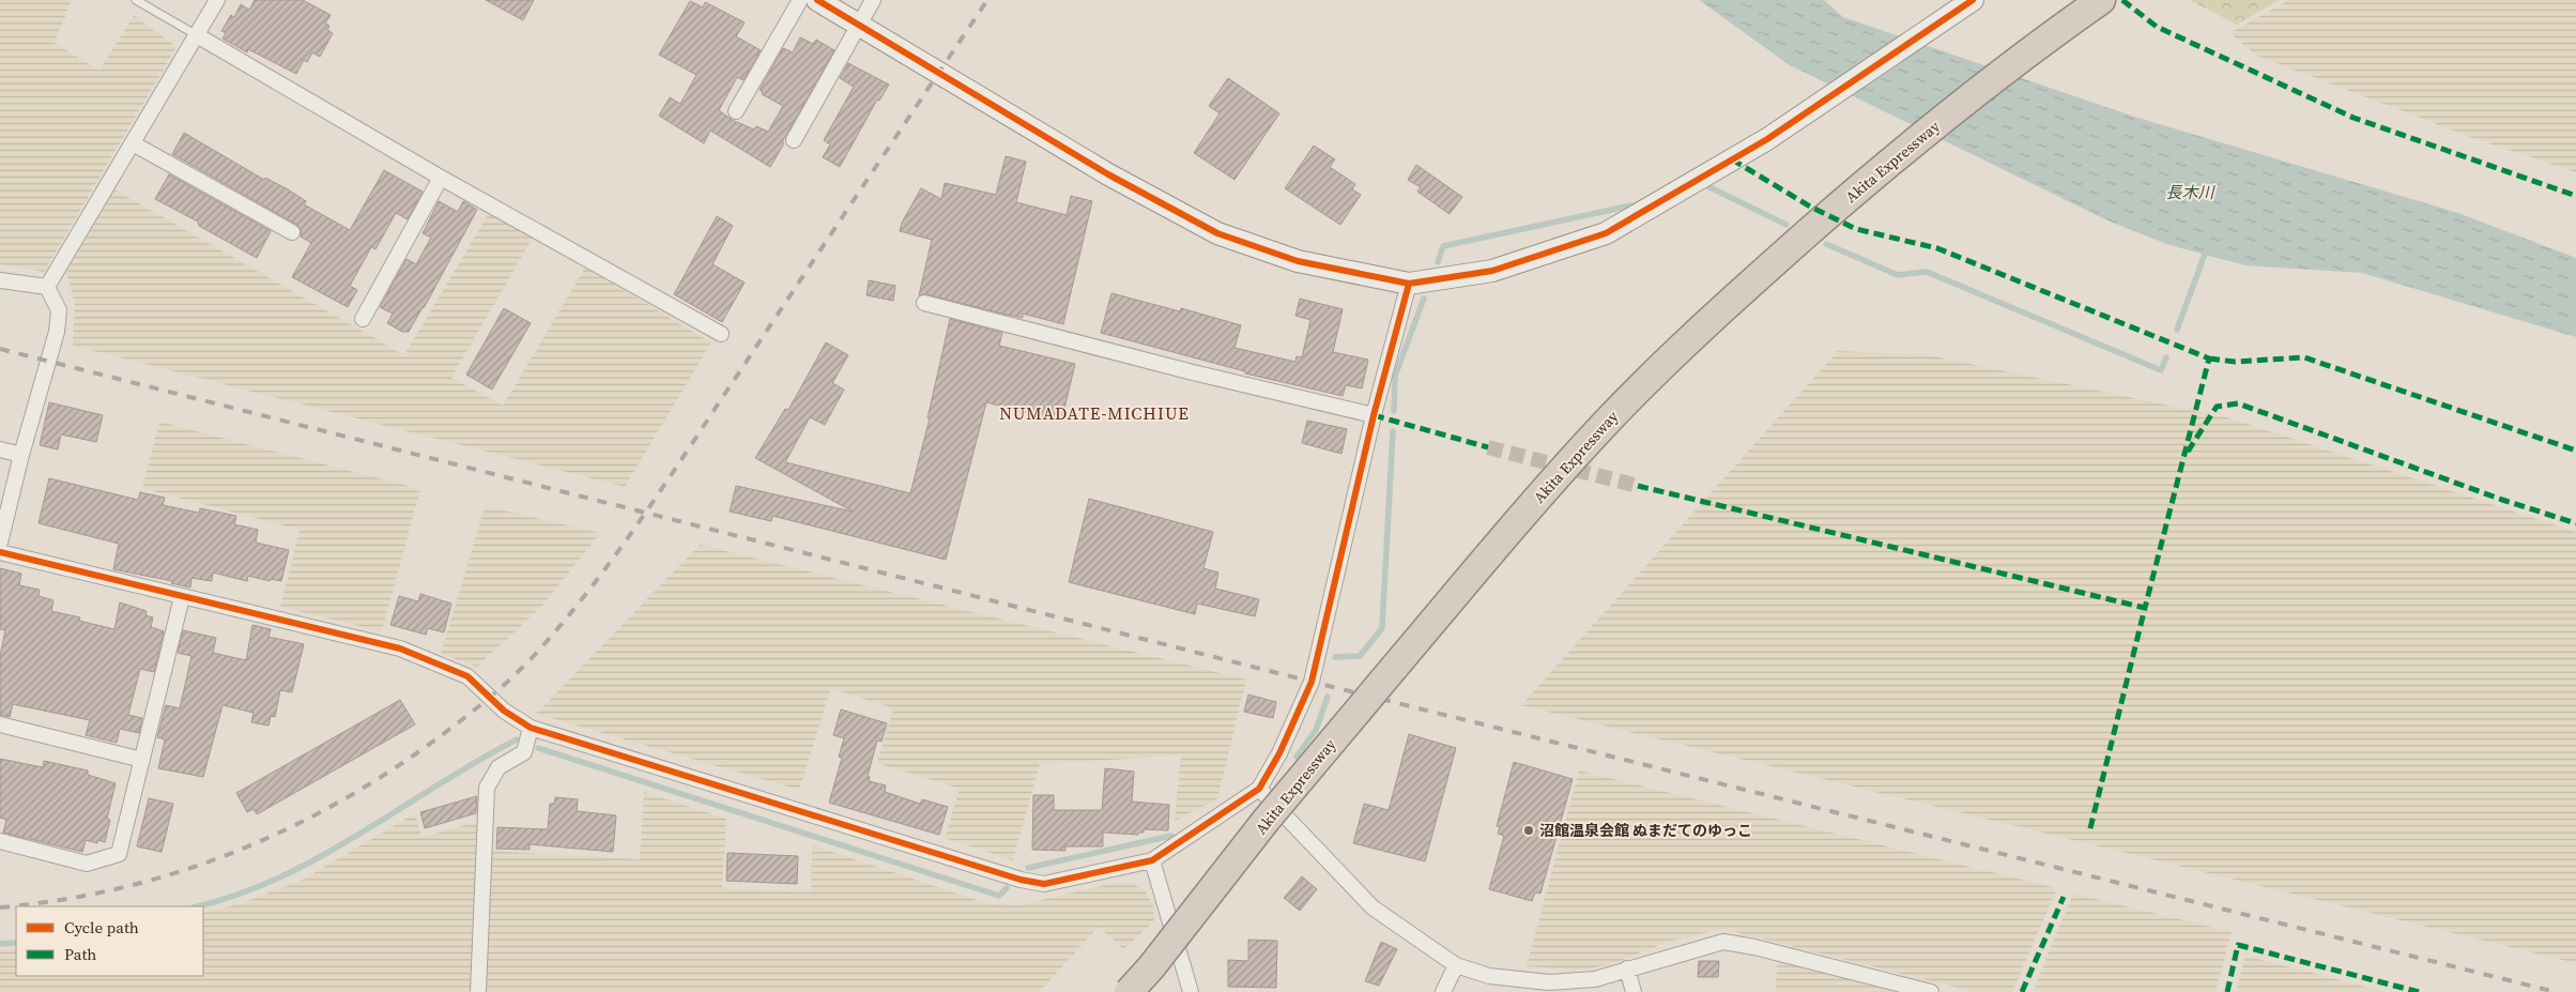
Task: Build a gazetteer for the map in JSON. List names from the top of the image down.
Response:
{
  "streets": {
    "highway": ["Akita Expressway"]
  },
  "districts": ["NUMADATE-MICHIUE"],
  "water": ["長木川"],
  "places": ["沼館温泉会館 ぬまだてのゆっこ"],
  "legend": ["Cycle path", "Path"]
}
